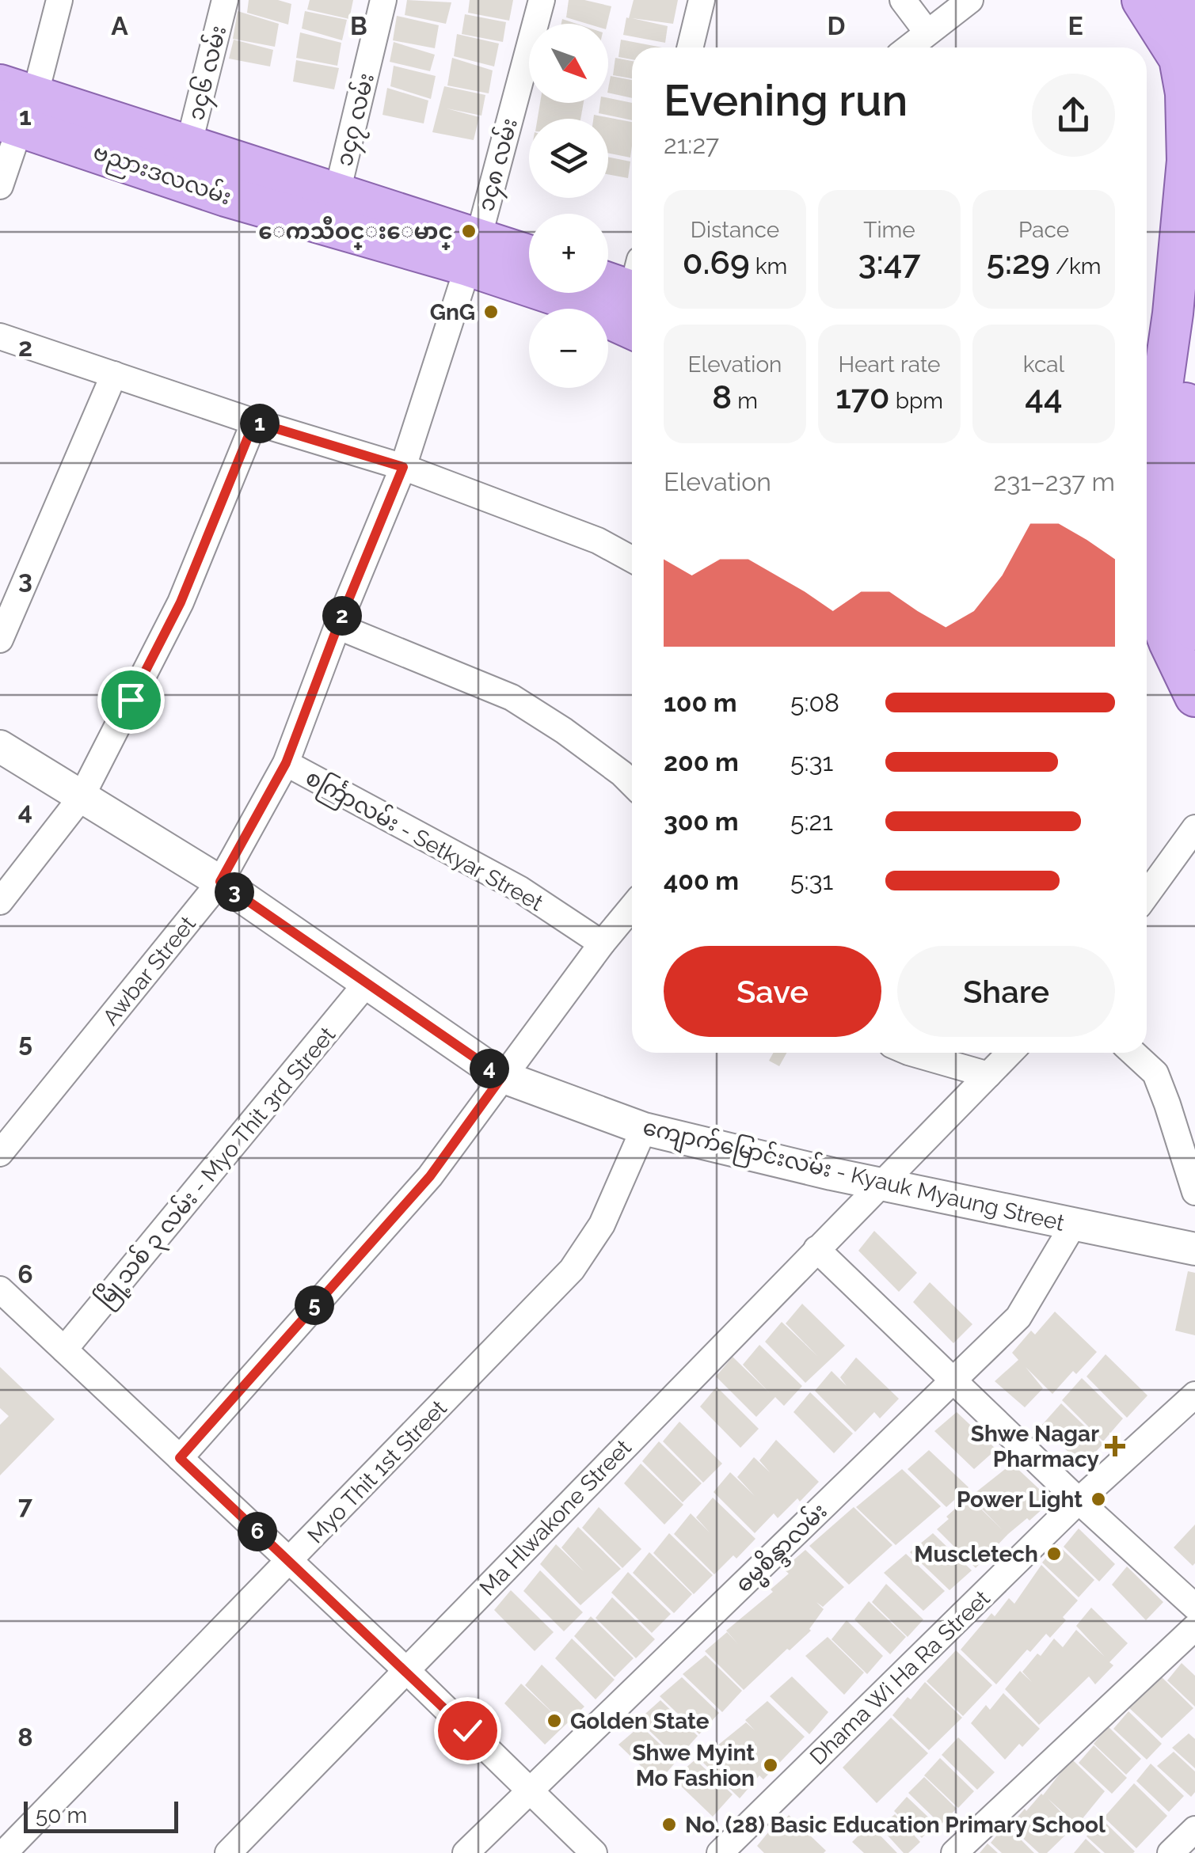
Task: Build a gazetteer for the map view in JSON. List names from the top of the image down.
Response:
{
  "streets": {
    "main road": ["ဗညားဒလလမ်း"],
    "street": [
      "၁၄၆ လမ်း",
      "၁၄၇ လမ်း",
      "၁၄၈ လမ်း",
      "စင်္ကြာလမ်း - Setkyar Street",
      "Awbar Street",
      "မြို့သစ် ၃ လမ်း - Myo Thit 3rd Street",
      "ကျောက်မြောင်းလမ်း - Kyauk Myaung Street",
      "Myo Thit 1st Street",
      "Ma Hlwakone Street",
      "ဓမ္မစိန္ဒာလမ်း",
      "Dhama Wi Ha Ra Street"
    ]
  },
  "crossings": [
    ["၁၄၆ လမ်း", "ဗညားဒလလမ်း"],
    ["၁၄၇ လမ်း", "ဗညားဒလလမ်း"],
    ["၁၄၈ လမ်း", "ဗညားဒလလမ်း"],
    ["၁၄၈ လမ်း", "Awbar Street"],
    ["စင်္ကြာလမ်း - Setkyar Street", "Awbar Street"],
    ["Awbar Street", "ကျောက်မြောင်းလမ်း - Kyauk Myaung Street"],
    ["မြို့သစ် ၃ လမ်း - Myo Thit 3rd Street", "ကျောက်မြောင်းလမ်း - Kyauk Myaung Street"],
    ["ကျောက်မြောင်းလမ်း - Kyauk Myaung Street", "Myo Thit 1st Street"],
    ["ကျောက်မြောင်းလမ်း - Kyauk Myaung Street", "Ma Hlwakone Street"],
    ["ကျောက်မြောင်းလမ်း - Kyauk Myaung Street", "ဓမ္မစိန္ဒာလမ်း"]
  ],
  "places": {
    "other": [
      "ေကသီဝင္းေမာင္",
      "GnG",
      "Power Light",
      "Muscletech",
      "Golden State",
      "Shwe Myint Mo Fashion",
      "No. (28) Basic Education Primary School"
    ],
    "health": ["Shwe Nagar Pharmacy"]
  },
  "scale_bar": "50 m",
  "north": "bottom right",
  "page": {
    "map_buttons": ["+", "−"],
    "heading": ["Evening run", "21:27"],
    "stats": [
      ["Distance", "0.69 km"],
      ["Time", "3:47"],
      ["Pace", "5:29 /km"],
      ["Elevation", "8 m"],
      ["Heart rate", "170 bpm"],
      ["kcal", "44"]
    ],
    "pins": [
      "1",
      "2",
      "3",
      "4",
      "5",
      "6"
    ],
    "chart": ["Elevation", "231–237 m"],
    "list": [
      {
        "name": "100 m",
        "note": "5:08"
      },
      {
        "name": "200 m",
        "note": "5:31"
      },
      {
        "name": "300 m",
        "note": "5:21"
      },
      {
        "name": "400 m",
        "note": "5:31"
      }
    ],
    "buttons": ["Save", "Share"],
    "scale": "50 m"
  },
  "grid": {
    "columns": [
      "A",
      "B",
      "D",
      "E"
    ],
    "rows": [
      "1",
      "2",
      "3",
      "4",
      "5",
      "6",
      "7",
      "8"
    ]
  }
}
